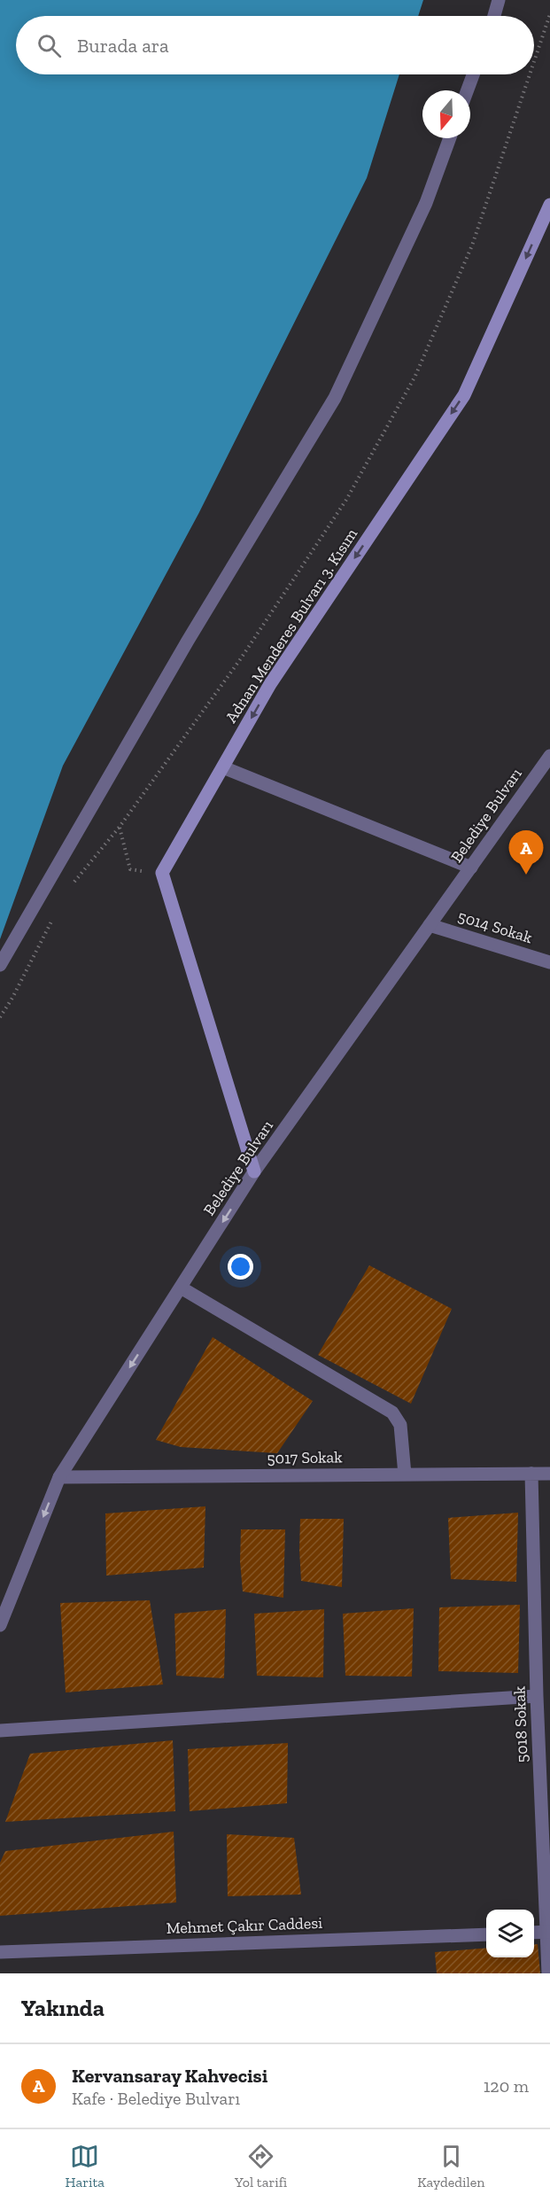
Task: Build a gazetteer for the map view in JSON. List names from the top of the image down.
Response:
{
  "streets": {
    "main road": ["Adnan Menderes Bulvarı 3. Kısım"],
    "street": [
      "Belediye Bulvarı",
      "5014 Sokak",
      "5017 Sokak",
      "5018 Sokak",
      "Mehmet Çakır Caddesi"
    ]
  },
  "crossings": [
    ["Belediye Bulvarı", "5014 Sokak"],
    ["Belediye Bulvarı", "5017 Sokak"],
    ["5017 Sokak", "5018 Sokak"]
  ],
  "one_way": ["Adnan Menderes Bulvarı 3. Kısım", "Belediye Bulvarı"],
  "north": "bottom",
  "page": {
    "search": "Burada ara",
    "pins": "A",
    "heading": "Yakında",
    "list": [
      {
        "mark": "A",
        "name": "Kervansaray Kahvecisi",
        "note": "Kafe · Belediye Bulvarı",
        "value": "120 m"
      }
    ],
    "nav": ["Harita", "Yol tarifi", "Kaydedilen"]
  }
}
